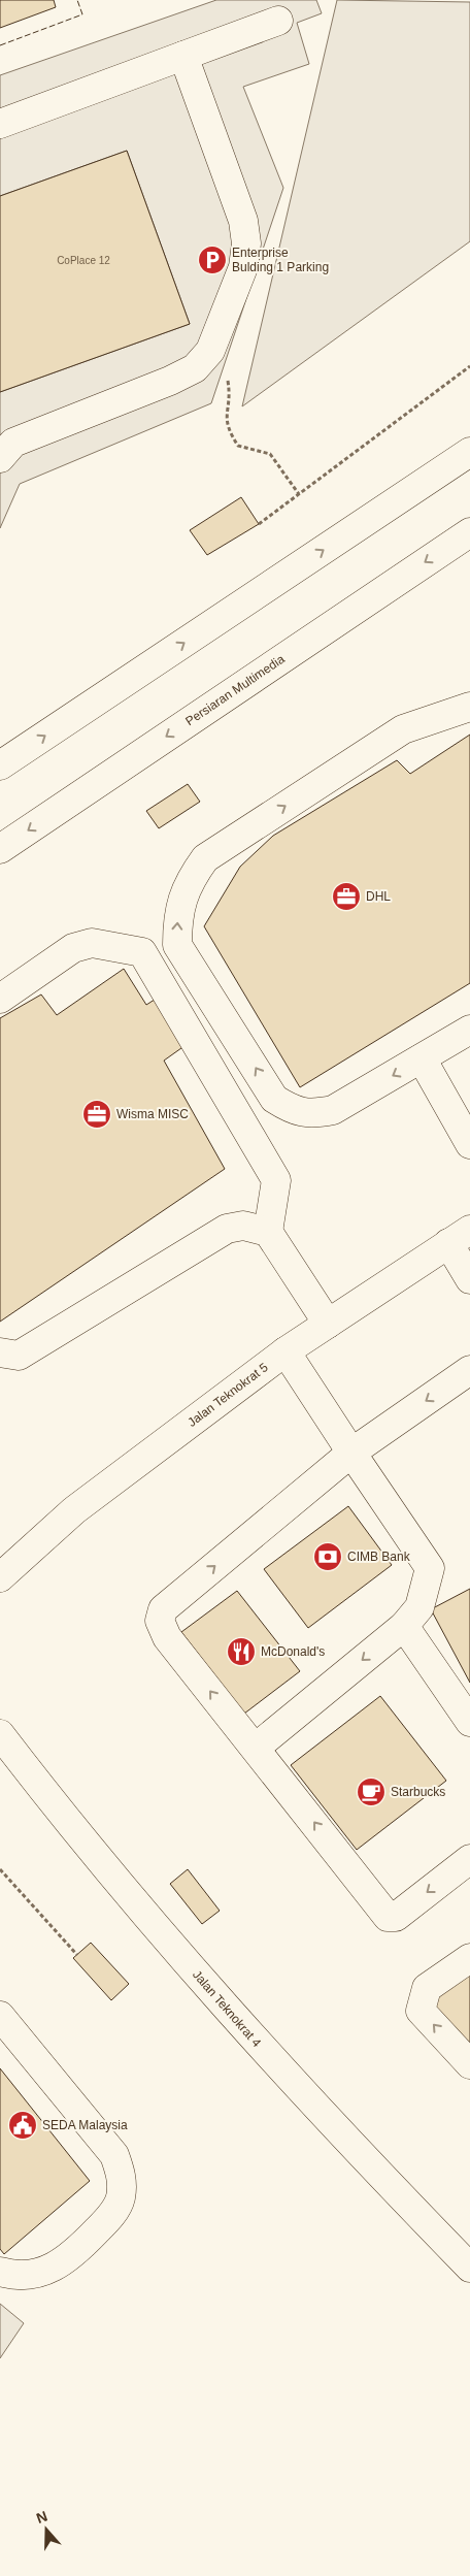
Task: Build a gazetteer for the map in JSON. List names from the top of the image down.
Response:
{
  "streets": {
    "street": ["Persiaran Multimedia", "Jalan Teknokrat 5", "Jalan Teknokrat 4"]
  },
  "places": {
    "parking": ["Enterprise Bulding 1 Parking"],
    "office": ["DHL", "Wisma MISC"],
    "bank": ["CIMB Bank"],
    "restaurant": ["McDonald's"],
    "cafe": ["Starbucks"],
    "public building": ["SEDA Malaysia"]
  },
  "house_numbers": ["CoPlace 12"],
  "north": "top"
}
